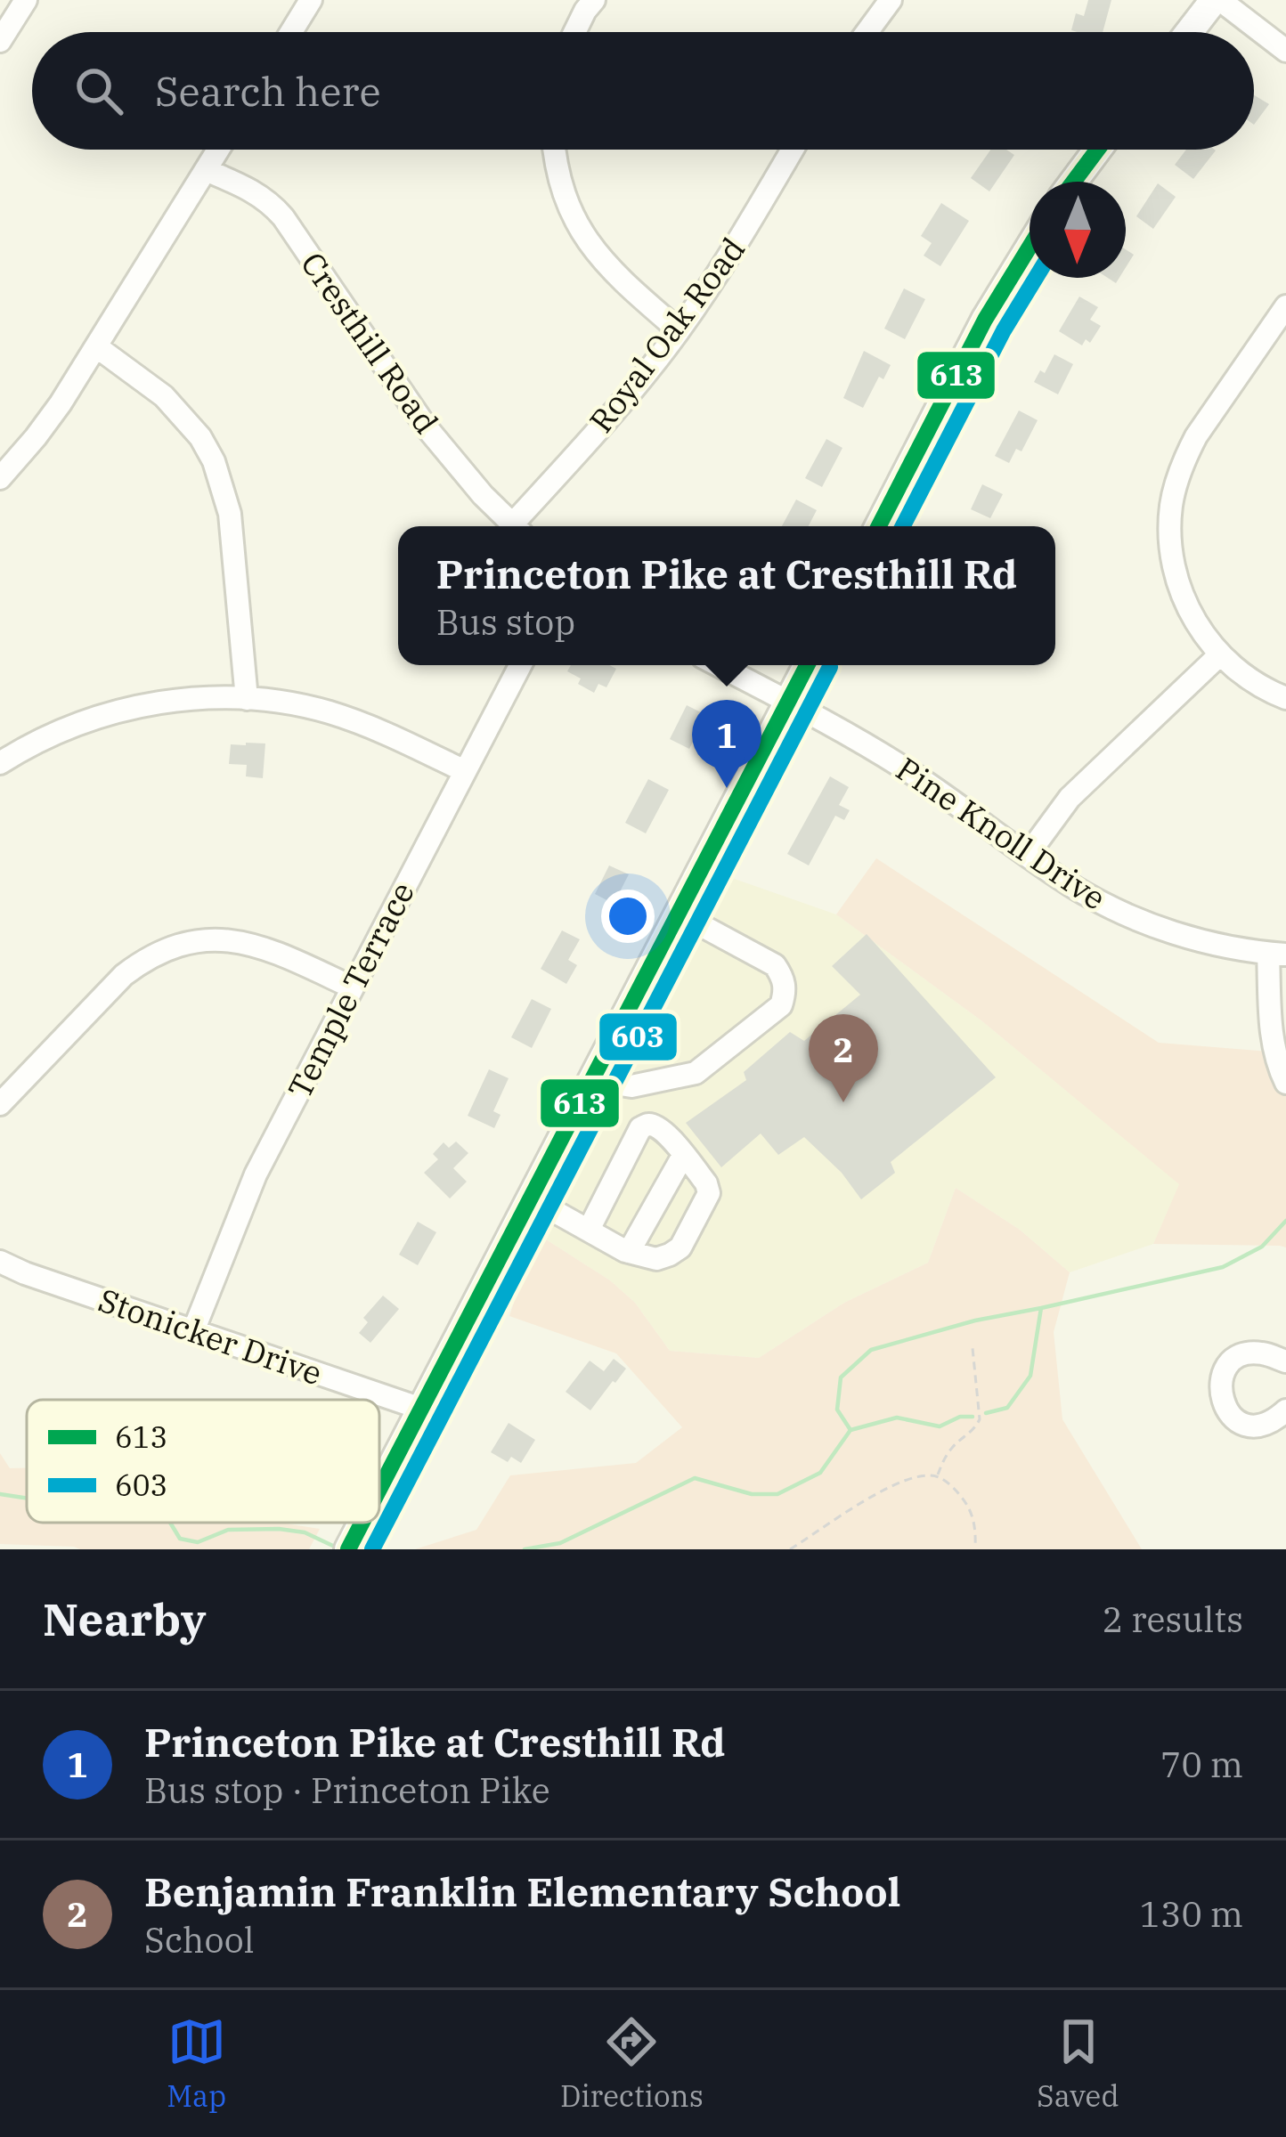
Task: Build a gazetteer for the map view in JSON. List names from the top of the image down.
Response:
{
  "streets": {
    "street": [
      "Royal Oak Road",
      "Cresthill Road",
      "Pine Knoll Drive",
      "Temple Terrace",
      "Stonicker Drive"
    ]
  },
  "crossings": [
    ["Temple Terrace", "Stonicker Drive"]
  ],
  "lines": ["transit line 613", "transit line 603"],
  "legend": ["613", "603"],
  "north": "bottom",
  "page": {
    "search": "Search here",
    "popup": ["Princeton Pike at Cresthill Rd", "Bus stop"],
    "pins": ["1", "2"],
    "heading": ["Nearby", "2 results"],
    "list": [
      {
        "mark": "1",
        "name": "Princeton Pike at Cresthill Rd",
        "note": "Bus stop · Princeton Pike",
        "value": "70 m"
      },
      {
        "mark": "2",
        "name": "Benjamin Franklin Elementary School",
        "note": "School",
        "value": "130 m"
      }
    ],
    "nav": ["Map", "Directions", "Saved"]
  }
}
